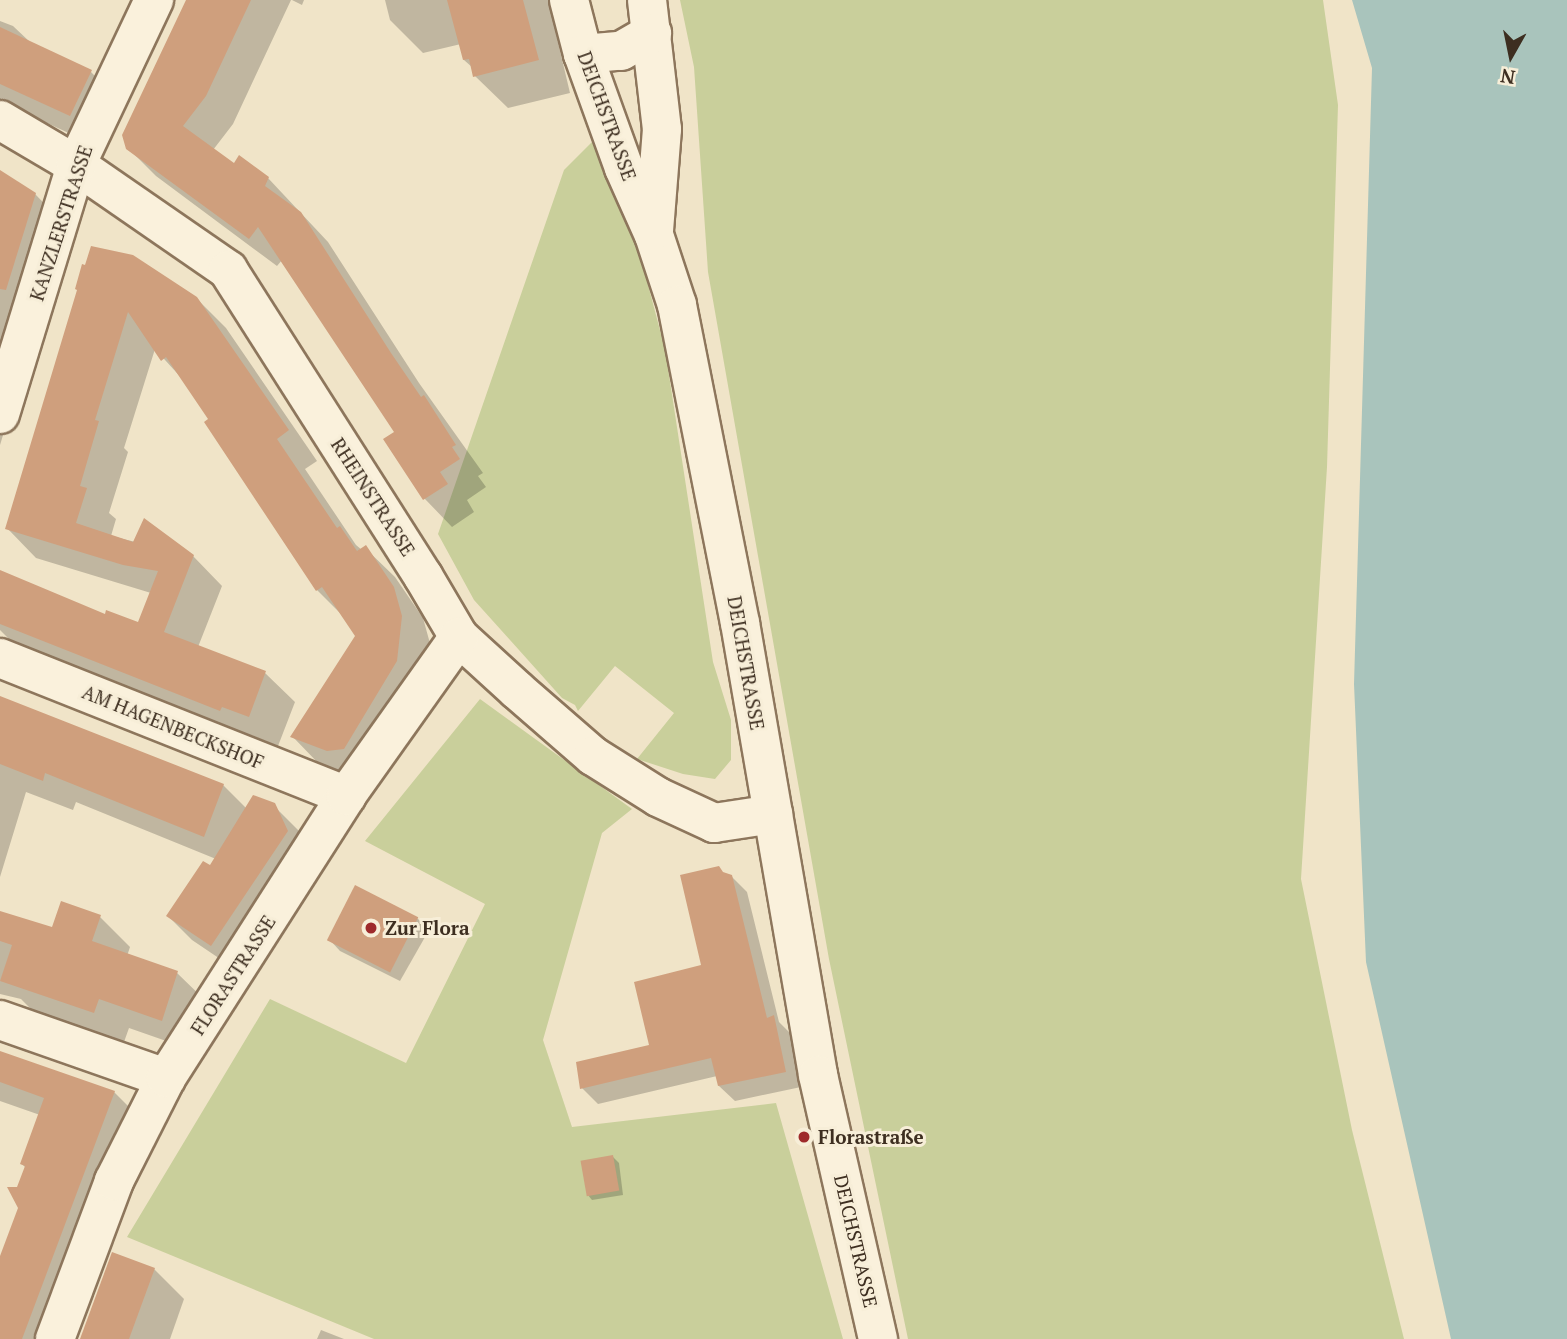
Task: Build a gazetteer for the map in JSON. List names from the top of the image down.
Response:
{
  "streets": {
    "street": [
      "DEICHSTRASSE",
      "KANZLERSTRASSE",
      "RHEINSTRASSE",
      "AM HAGENBECKSHOF",
      "FLORASTRASSE"
    ]
  },
  "crossings": [
    ["DEICHSTRASSE", "RHEINSTRASSE"],
    ["KANZLERSTRASSE", "RHEINSTRASSE"],
    ["RHEINSTRASSE", "FLORASTRASSE"],
    ["AM HAGENBECKSHOF", "FLORASTRASSE"]
  ],
  "places": ["Zur Flora", "Florastraße"],
  "north": "bottom"
}
